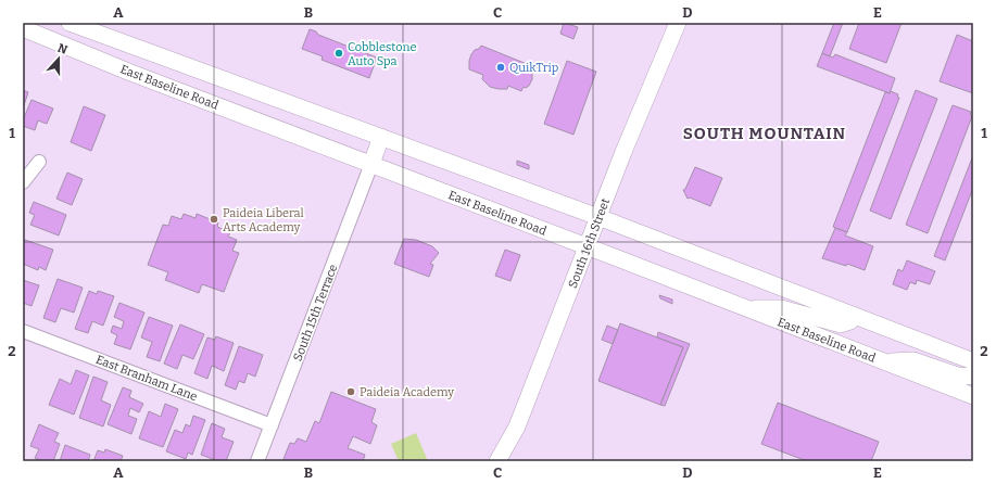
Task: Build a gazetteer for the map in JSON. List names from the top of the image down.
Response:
{
  "streets": {
    "main road": ["East Baseline Road", "South 16th Street"],
    "street": ["South 15th Terrace", "East Branham Lane"]
  },
  "crossings": [
    ["East Baseline Road", "South 16th Street"],
    ["East Baseline Road", "South 15th Terrace"],
    ["South 15th Terrace", "East Branham Lane"]
  ],
  "districts": ["SOUTH MOUNTAIN"],
  "places": [
    "Cobblestone Auto Spa",
    "QuikTrip",
    "Paideia Liberal Arts Academy",
    "Paideia Academy"
  ],
  "north": "top",
  "grid": {
    "columns": [
      "A",
      "B",
      "C",
      "D",
      "E"
    ],
    "rows": ["1", "2"]
  }
}
